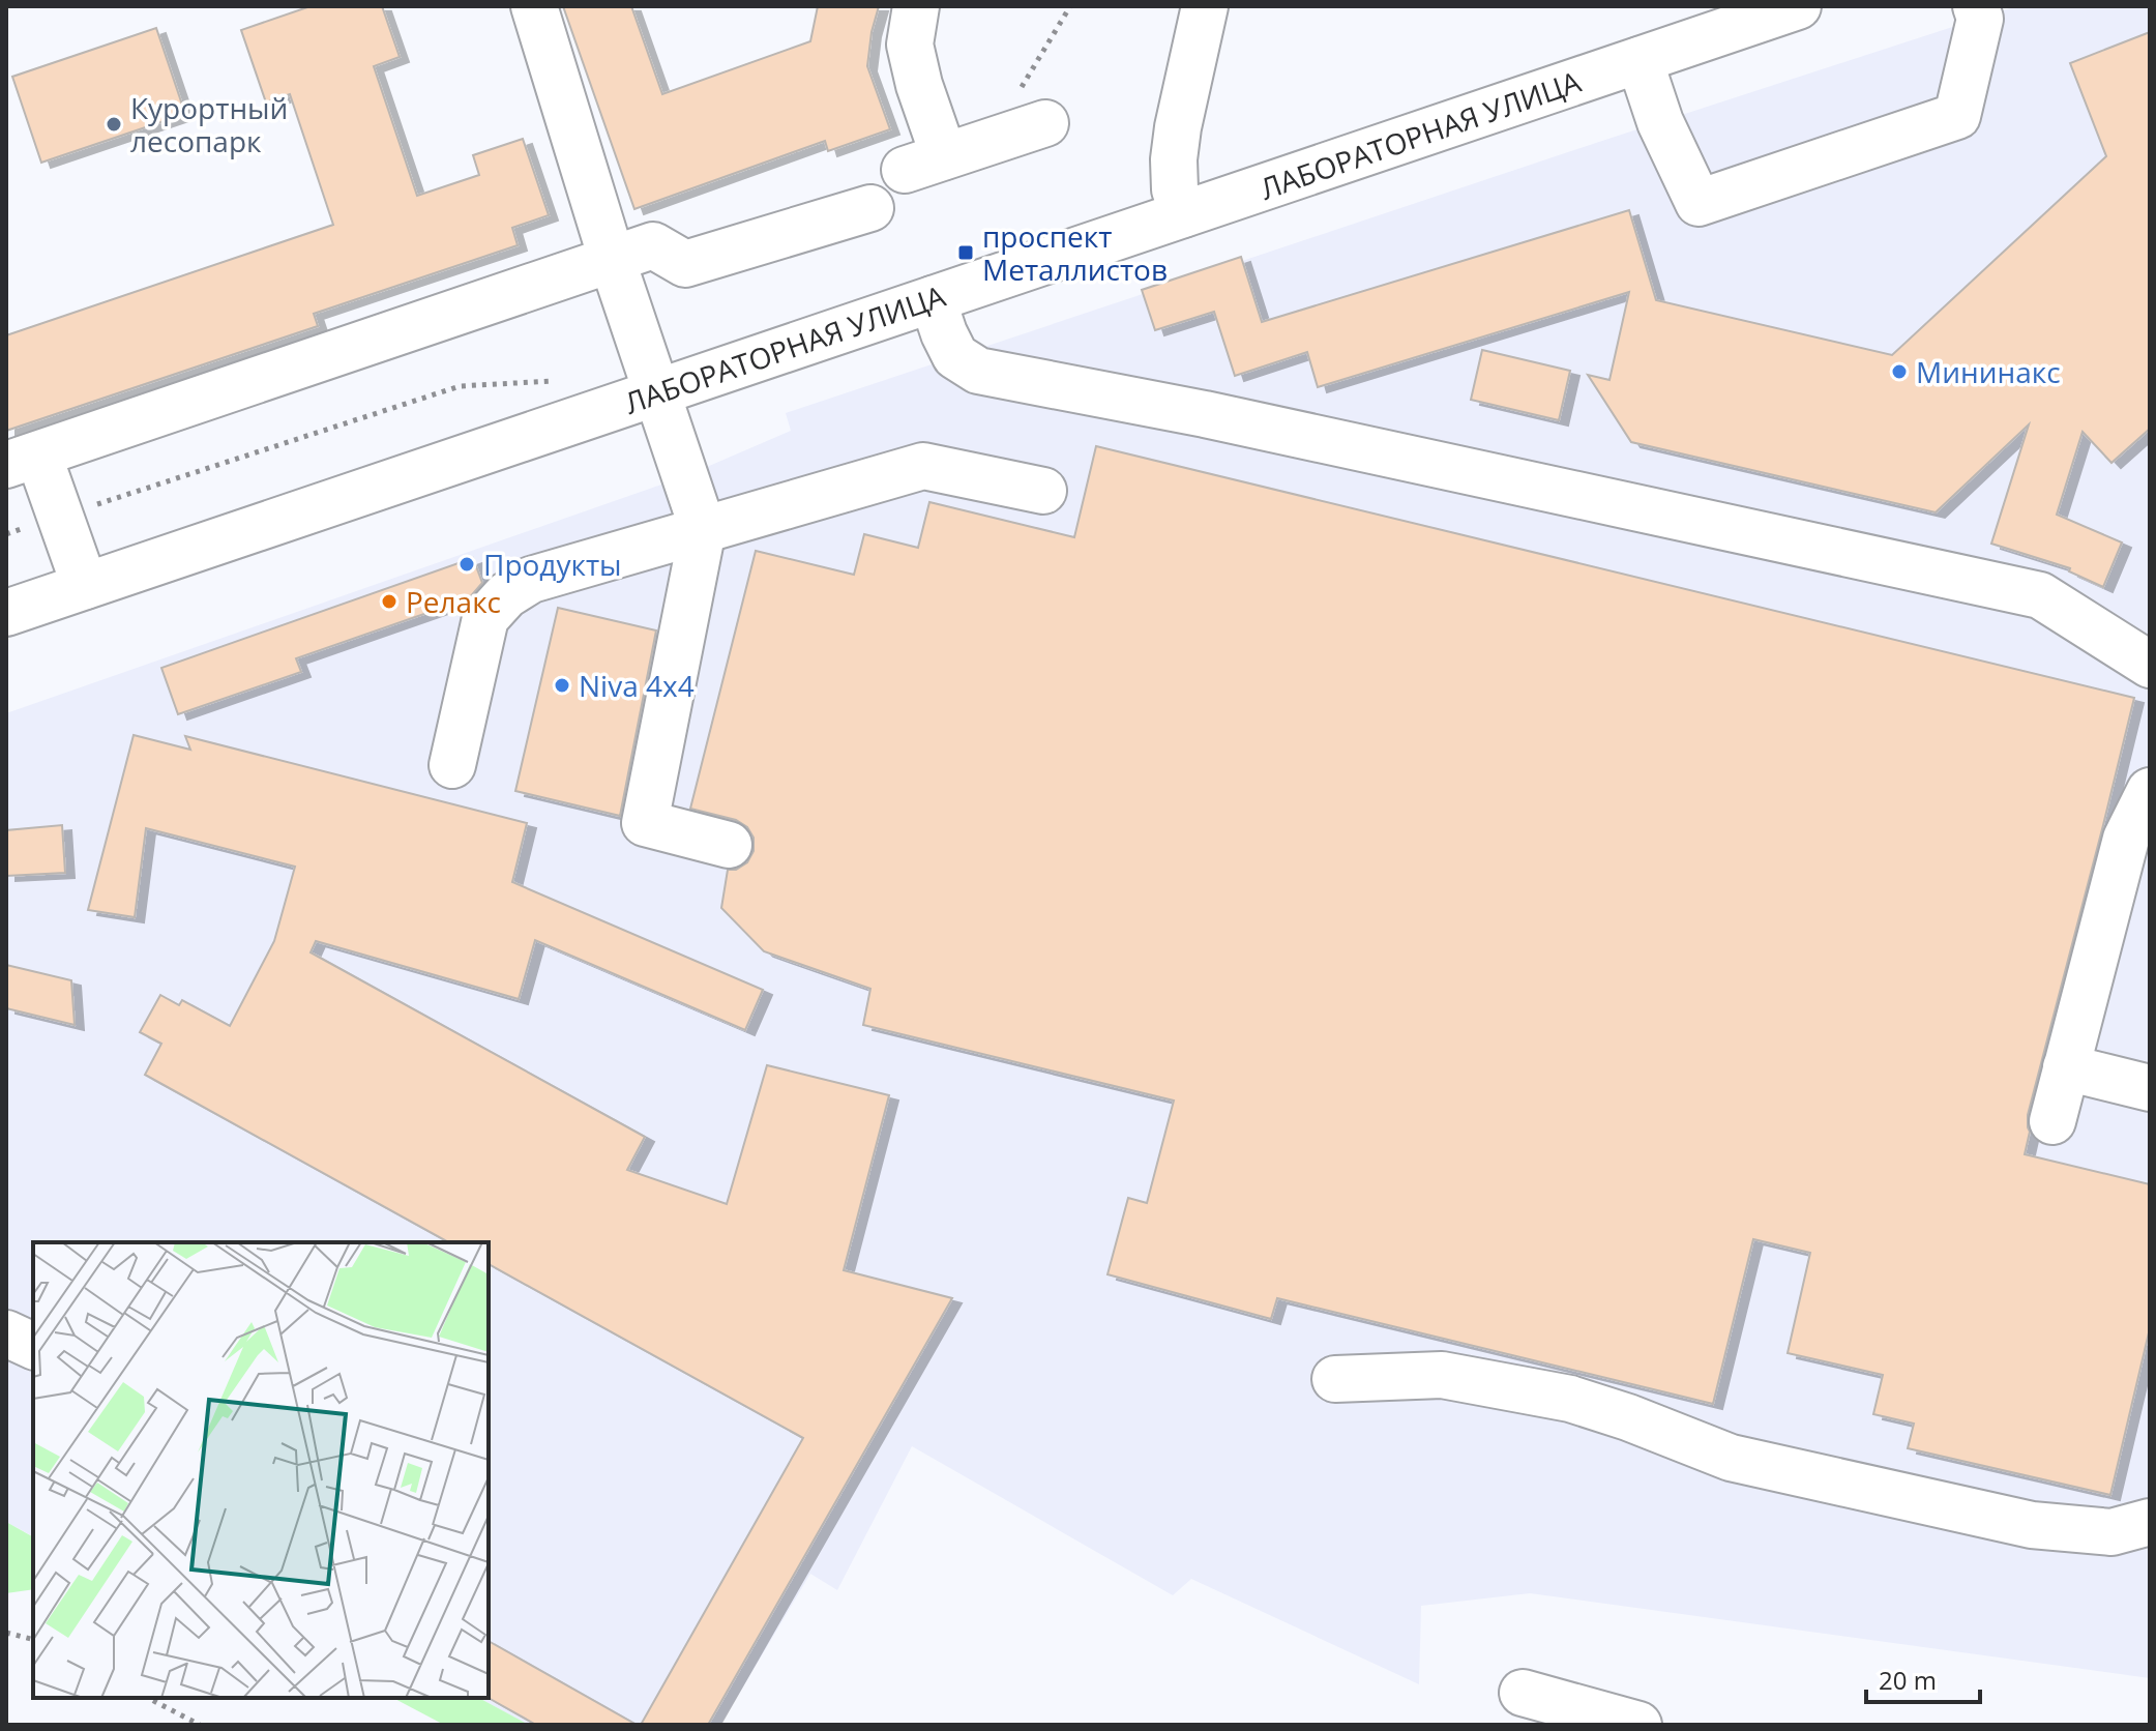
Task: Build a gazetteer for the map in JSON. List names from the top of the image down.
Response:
{
  "streets": {
    "street": ["ЛАБОРАТОРНАЯ УЛИЦА"]
  },
  "places": {
    "other": [
      "Курортный лесопарк",
      "Мининакс",
      "Продукты",
      "Релакс",
      "Niva 4x4"
    ],
    "transit": ["проспект Металлистов"]
  },
  "scale_bar": "20 m"
}
